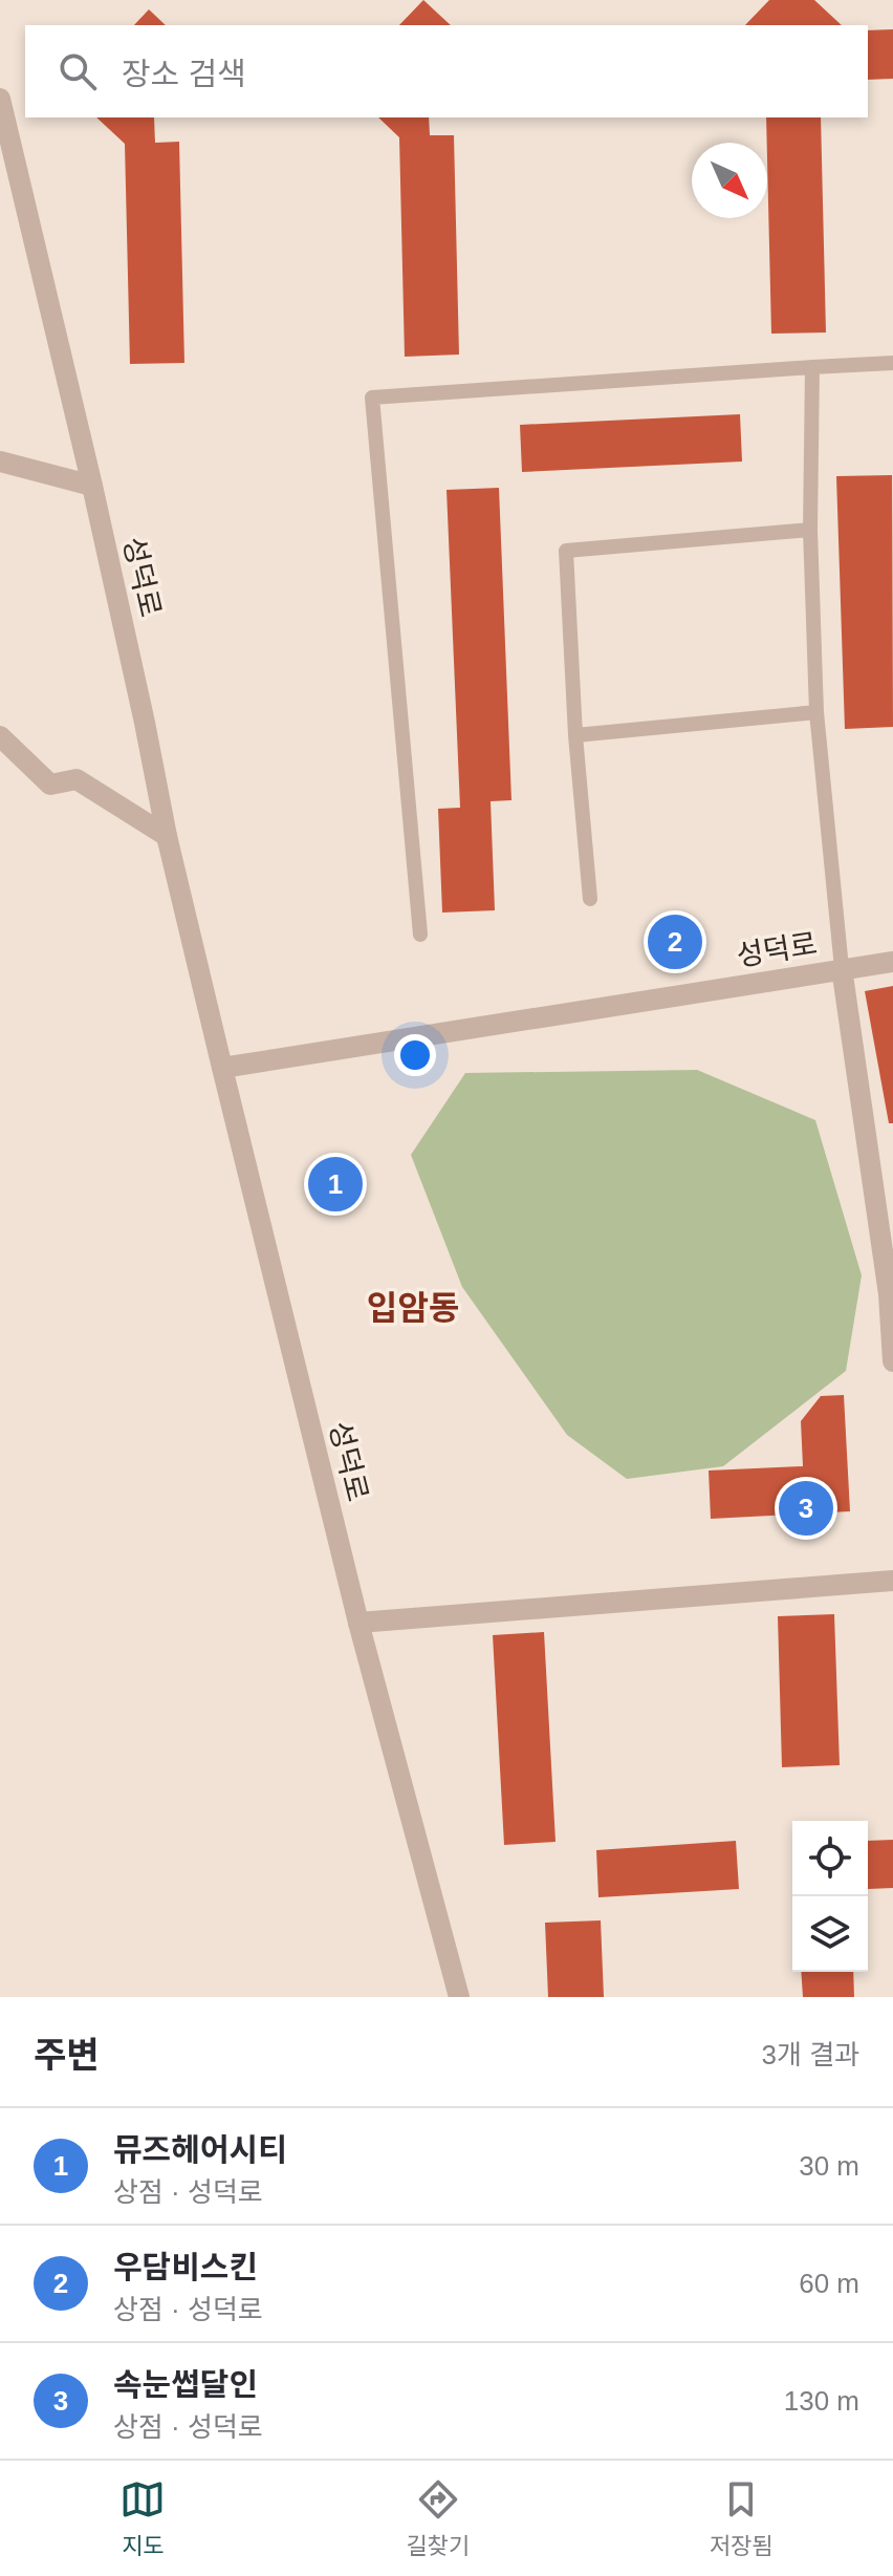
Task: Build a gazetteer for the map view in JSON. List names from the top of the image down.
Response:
{
  "streets": {
    "street": ["성덕로"]
  },
  "districts": ["입암동"],
  "north": "bottom right",
  "page": {
    "search": "장소 검색",
    "pins": ["2", "1", "3"],
    "heading": ["주변", "3개 결과"],
    "list": [
      {
        "mark": "1",
        "name": "뮤즈헤어시티",
        "note": "상점 · 성덕로",
        "value": "30 m"
      },
      {
        "mark": "2",
        "name": "우담비스킨",
        "note": "상점 · 성덕로",
        "value": "60 m"
      },
      {
        "mark": "3",
        "name": "속눈썹달인",
        "note": "상점 · 성덕로",
        "value": "130 m"
      }
    ],
    "nav": ["지도", "길찾기", "저장됨"]
  }
}
